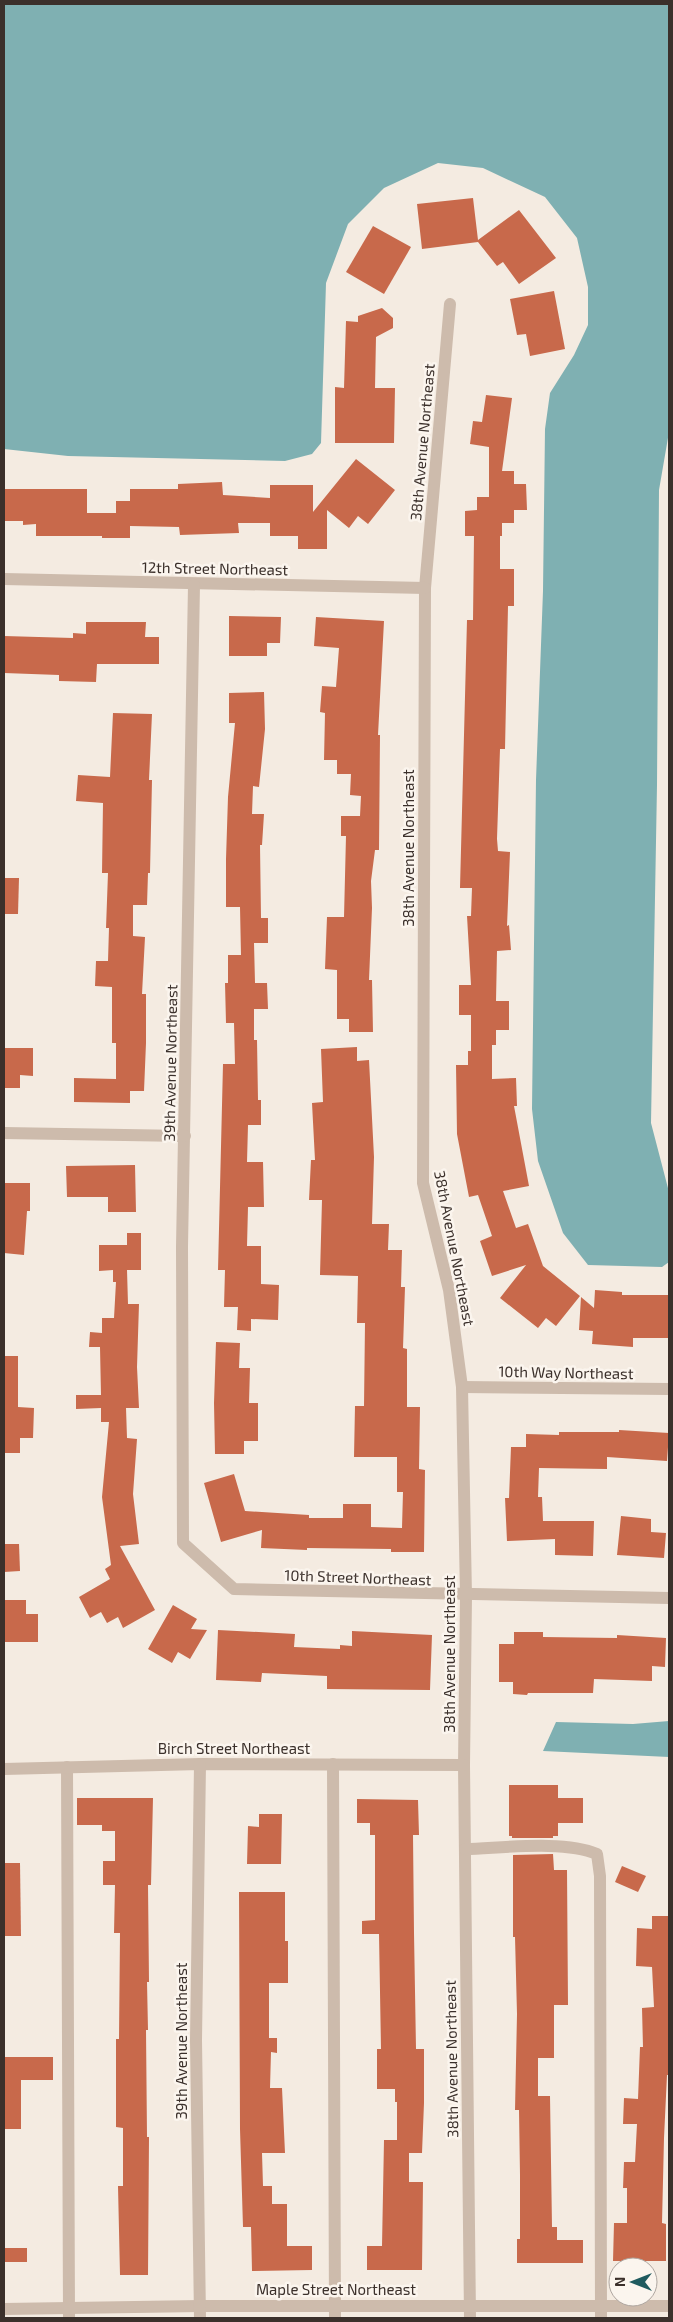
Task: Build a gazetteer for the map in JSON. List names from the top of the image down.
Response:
{
  "streets": {
    "street": [
      "38th Avenue Northeast",
      "12th Street Northeast",
      "39th Avenue Northeast",
      "10th Way Northeast",
      "10th Street Northeast",
      "Birch Street Northeast",
      "Maple Street Northeast"
    ]
  },
  "crossings": [
    ["38th Avenue Northeast", "12th Street Northeast"],
    ["38th Avenue Northeast", "10th Way Northeast"],
    ["38th Avenue Northeast", "10th Street Northeast"],
    ["38th Avenue Northeast", "Birch Street Northeast"],
    ["38th Avenue Northeast", "Maple Street Northeast"],
    ["12th Street Northeast", "39th Avenue Northeast"],
    ["39th Avenue Northeast", "10th Street Northeast"],
    ["39th Avenue Northeast", "Birch Street Northeast"],
    ["39th Avenue Northeast", "Maple Street Northeast"]
  ],
  "north": "left"
}
